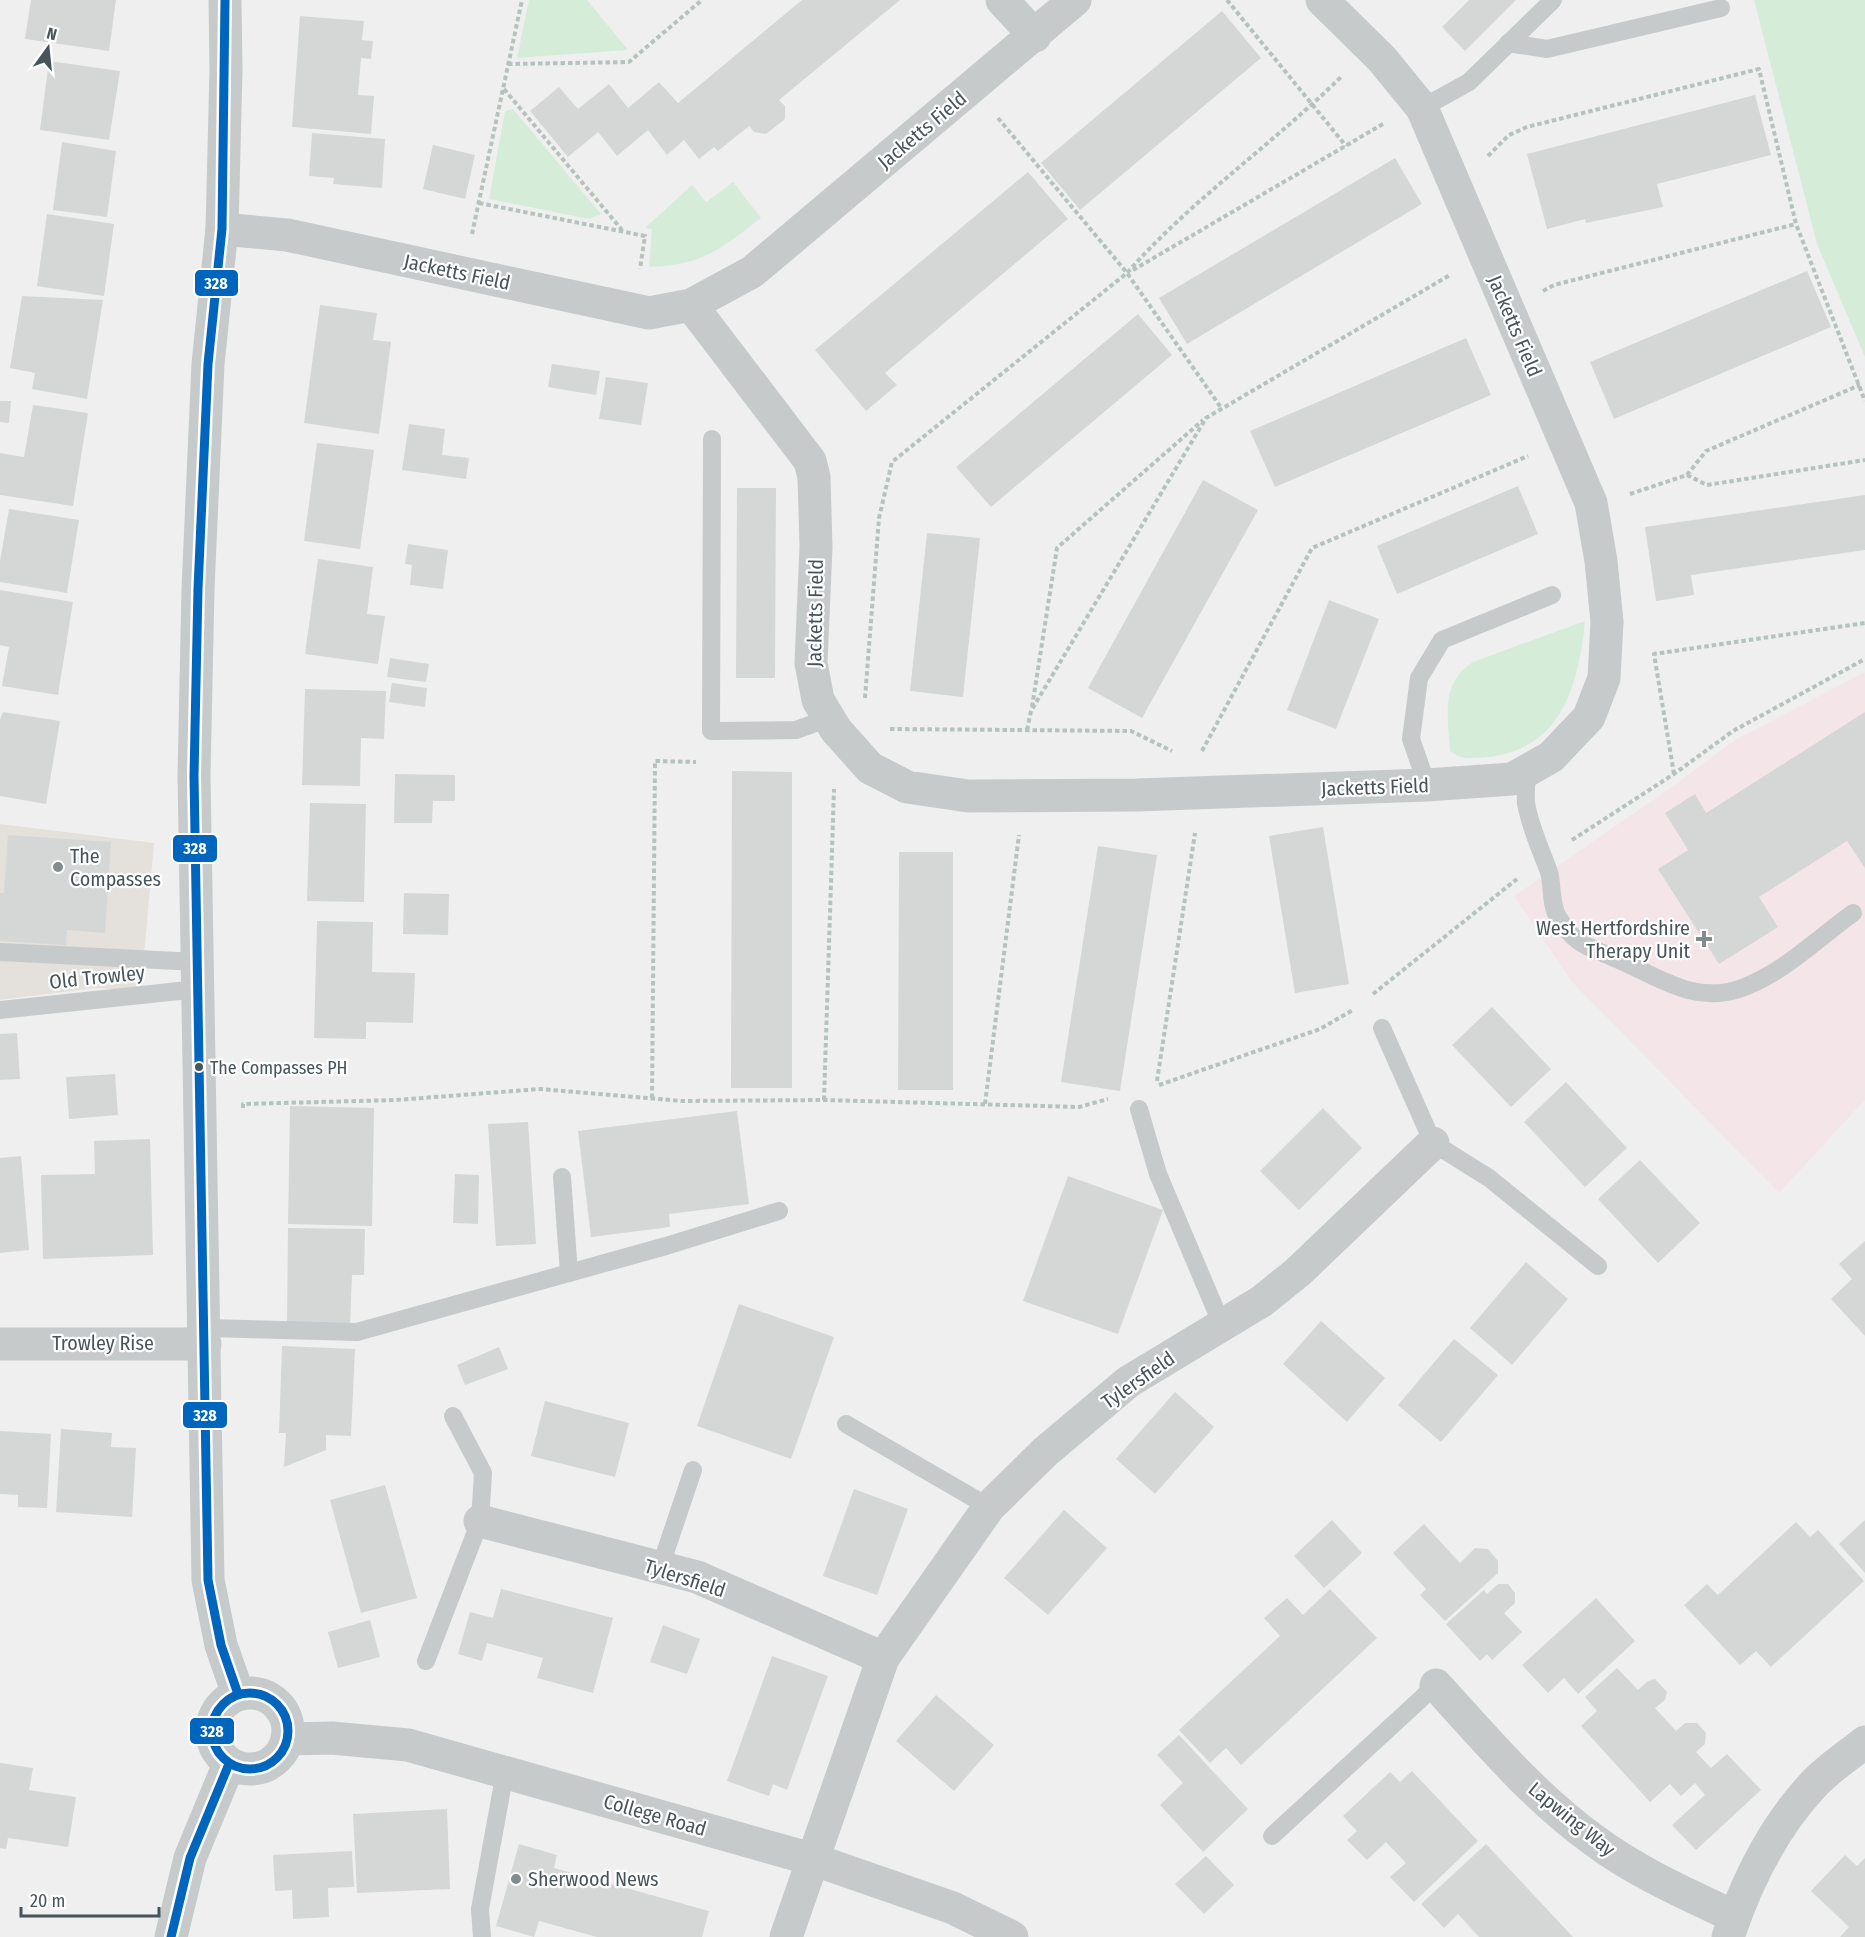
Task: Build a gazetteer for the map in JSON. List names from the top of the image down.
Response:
{
  "streets": {
    "street": [
      "Jacketts Field",
      "Trowley Rise",
      "Tylersfield",
      "College Road",
      "Lapwing Way"
    ],
    "lane": ["Old Trowley"]
  },
  "crossings": [
    ["Tylersfield", "College Road"]
  ],
  "places": {
    "other": ["The Compasses", "The Compasses PH", "Sherwood News"],
    "health": ["West Hertfordshire Therapy Unit"]
  },
  "lines": ["transit line 328"],
  "scale_bar": "20 m",
  "north": "top"
}
